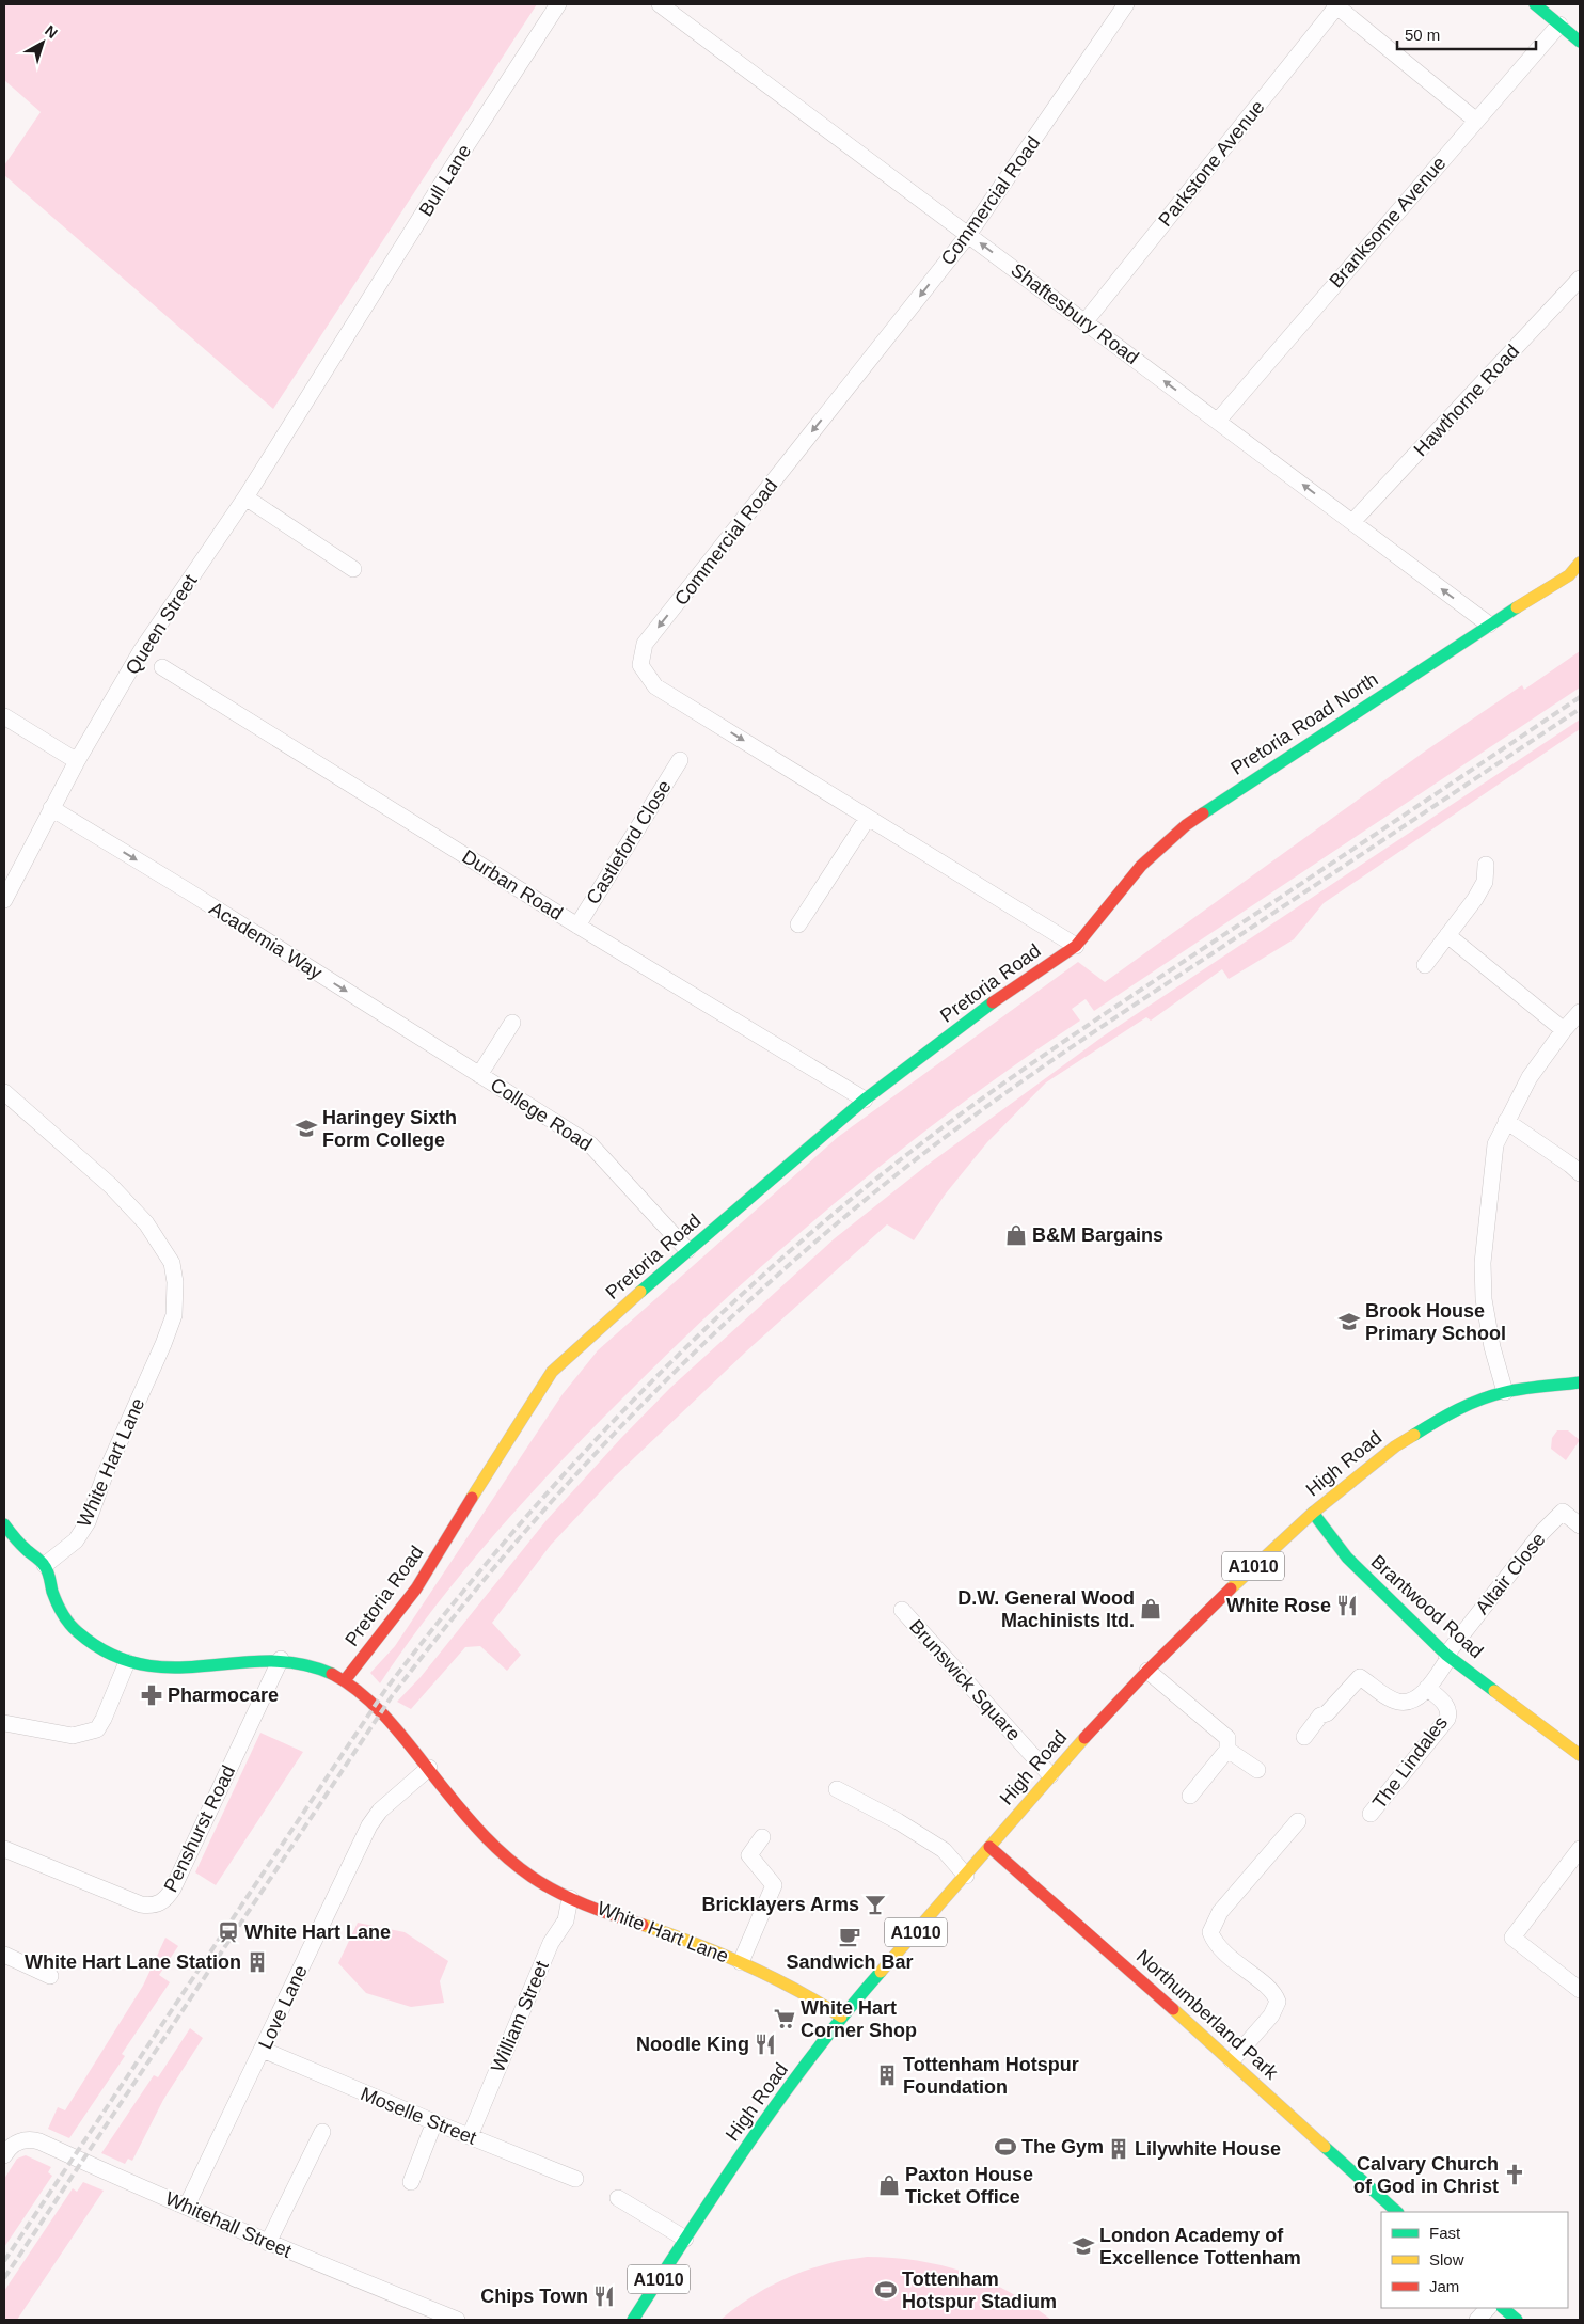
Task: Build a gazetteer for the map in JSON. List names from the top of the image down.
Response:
{
  "streets": {
    "street": [
      "Parkstone Avenue",
      "Bull Lane",
      "Commercial Road",
      "Branksome Avenue",
      "Shaftesbury Road",
      "Hawthorne Road",
      "Queen Street",
      "Pretoria Road North",
      "Castleford Close",
      "Durban Road",
      "Academia Way",
      "Pretoria Road",
      "College Road",
      "White Hart Lane",
      "High Road",
      "A1010",
      "Altair Close",
      "Brantwood Road",
      "Brunswick Square",
      "The Lindales",
      "Penshurst Road",
      "Love Lane",
      "Northumberland Park",
      "William Street",
      "Moselle Street",
      "Whitehall Street"
    ]
  },
  "crossings": [
    ["Parkstone Avenue", "Shaftesbury Road"],
    ["Bull Lane", "Queen Street"],
    ["Commercial Road", "Shaftesbury Road"],
    ["Commercial Road", "Pretoria Road North"],
    ["Commercial Road", "Pretoria Road"],
    ["Branksome Avenue", "Shaftesbury Road"],
    ["Shaftesbury Road", "Hawthorne Road"],
    ["Shaftesbury Road", "Pretoria Road North"],
    ["Queen Street", "Academia Way"],
    ["Pretoria Road North", "Pretoria Road"],
    ["Castleford Close", "Durban Road"],
    ["Durban Road", "Pretoria Road"],
    ["Academia Way", "College Road"],
    ["Pretoria Road", "College Road"],
    ["Pretoria Road", "White Hart Lane"],
    ["White Hart Lane", "High Road"],
    ["White Hart Lane", "Penshurst Road"],
    ["White Hart Lane", "Love Lane"],
    ["White Hart Lane", "William Street"],
    ["High Road", "Brantwood Road"],
    ["High Road", "Brunswick Square"],
    ["High Road", "Northumberland Park"],
    ["Altair Close", "Brantwood Road"],
    ["Love Lane", "Moselle Street"],
    ["Love Lane", "Whitehall Street"],
    ["William Street", "Moselle Street"]
  ],
  "one_way": ["Shaftesbury Road", "Academia Way"],
  "places": {
    "school or university": ["Haringey Sixth Form College", "Brook House Primary School", "London Academy of Excellence Tottenham"],
    "shop": ["B&M Bargains", "D.W. General Wood Machinists ltd.", "Paxton House Ticket Office"],
    "restaurant": ["White Rose", "Noodle King", "Chips Town"],
    "pharmacy": ["Pharmocare"],
    "bar": ["Bricklayers Arms"],
    "station": ["White Hart Lane"],
    "cafe": ["Sandwich Bar"],
    "building": ["White Hart Lane Station", "Tottenham Hotspur Foundation", "Lilywhite House"],
    "supermarket": ["White Hart Corner Shop"],
    "sports": ["The Gym", "Tottenham Hotspur Stadium"],
    "church": ["Calvary Church of God in Christ"]
  },
  "legend": ["Fast", "Slow", "Jam"],
  "scale_bar": "50 m",
  "north": "top right"
}
